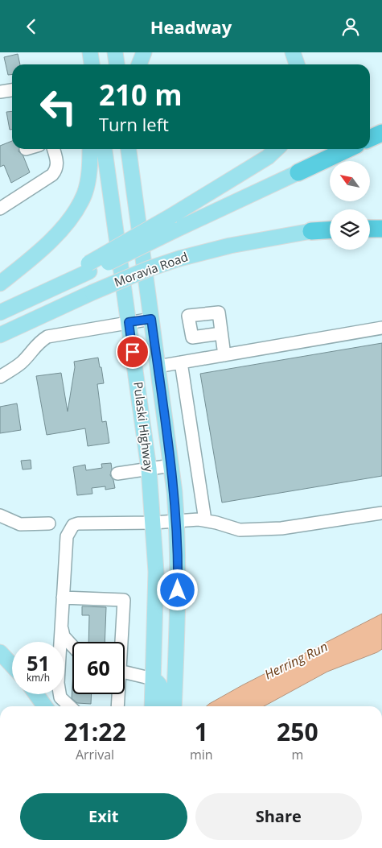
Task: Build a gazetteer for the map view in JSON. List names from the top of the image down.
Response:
{
  "streets": {
    "main road": ["Moravia Road", "Pulaski Highway"]
  },
  "water": ["Herring Run"],
  "north": "top left",
  "page": {
    "header": "Headway",
    "turn": ["210 m", "Turn left"],
    "speed": "51 km/h",
    "limit": "60",
    "eta": [
      "21:22",
      "Arrival",
      "1",
      "min",
      "250",
      "m"
    ],
    "buttons": ["Exit", "Share"]
  }
}
